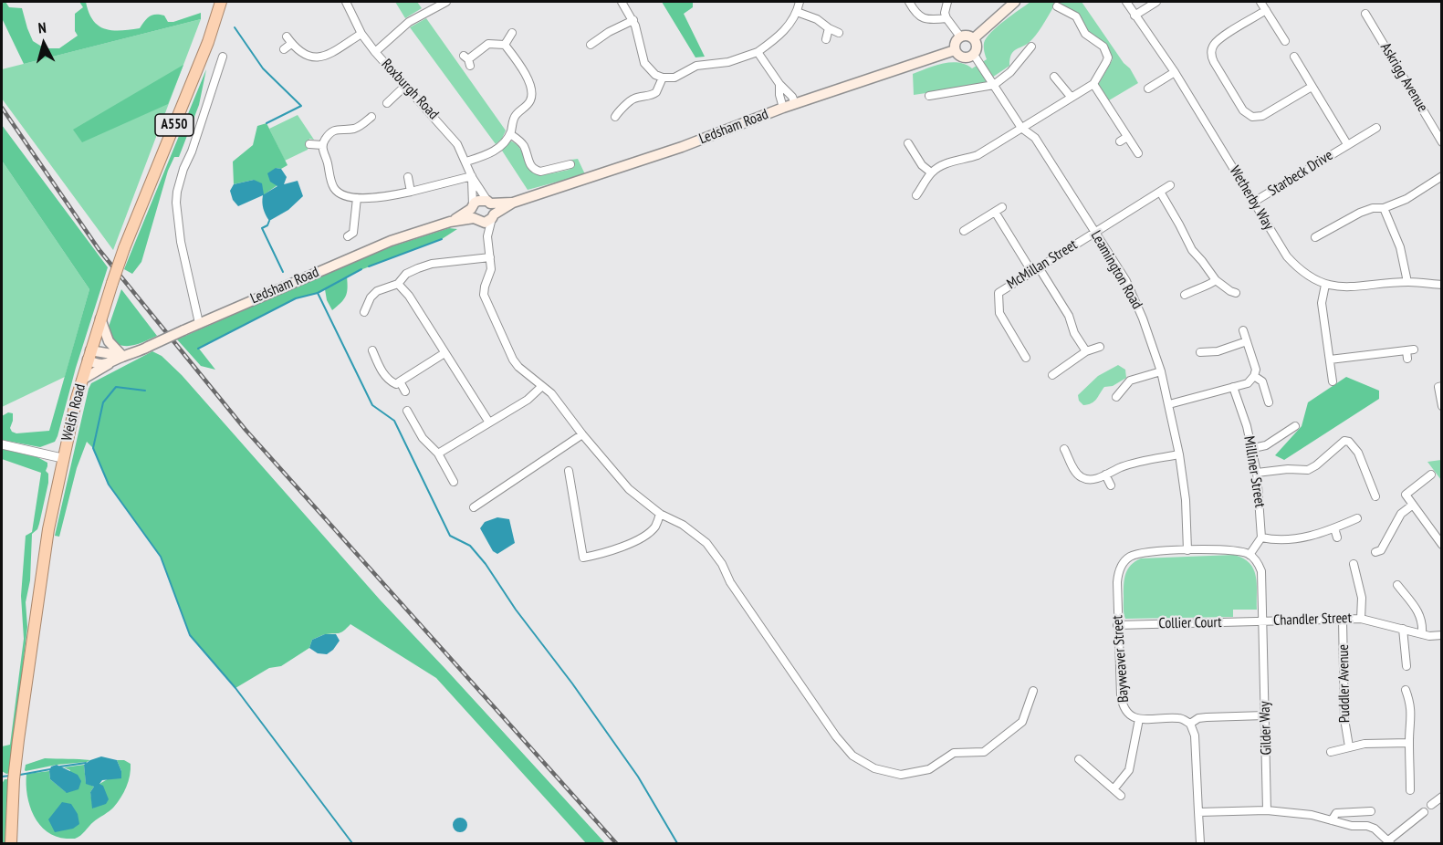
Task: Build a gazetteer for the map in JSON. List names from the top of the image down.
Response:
{
  "streets": {
    "highway": ["A550", "Welsh Road"],
    "main road": ["Ledsham Road"],
    "street": [
      "Askrigg Avenue",
      "Roxburgh Road",
      "Starbeck Drive",
      "Wetherby Way",
      "McMillan Street",
      "Leamington Road",
      "Milliner Street",
      "Chandler Street",
      "Collier Court",
      "Bayweaver Street",
      "Puddler Avenue",
      "Gilder Way"
    ]
  },
  "crossings": [
    ["Roxburgh Road", "Ledsham Road"],
    ["Ledsham Road", "Leamington Road"],
    ["Ledsham Road", "Welsh Road"],
    ["Starbeck Drive", "Wetherby Way"],
    ["McMillan Street", "Leamington Road"],
    ["Leamington Road", "Bayweaver Street"],
    ["Chandler Street", "Collier Court"],
    ["Chandler Street", "Puddler Avenue"],
    ["Chandler Street", "Gilder Way"],
    ["Collier Court", "Bayweaver Street"],
    ["Collier Court", "Gilder Way"],
    ["Bayweaver Street", "Gilder Way"]
  ],
  "north": "top"
}
